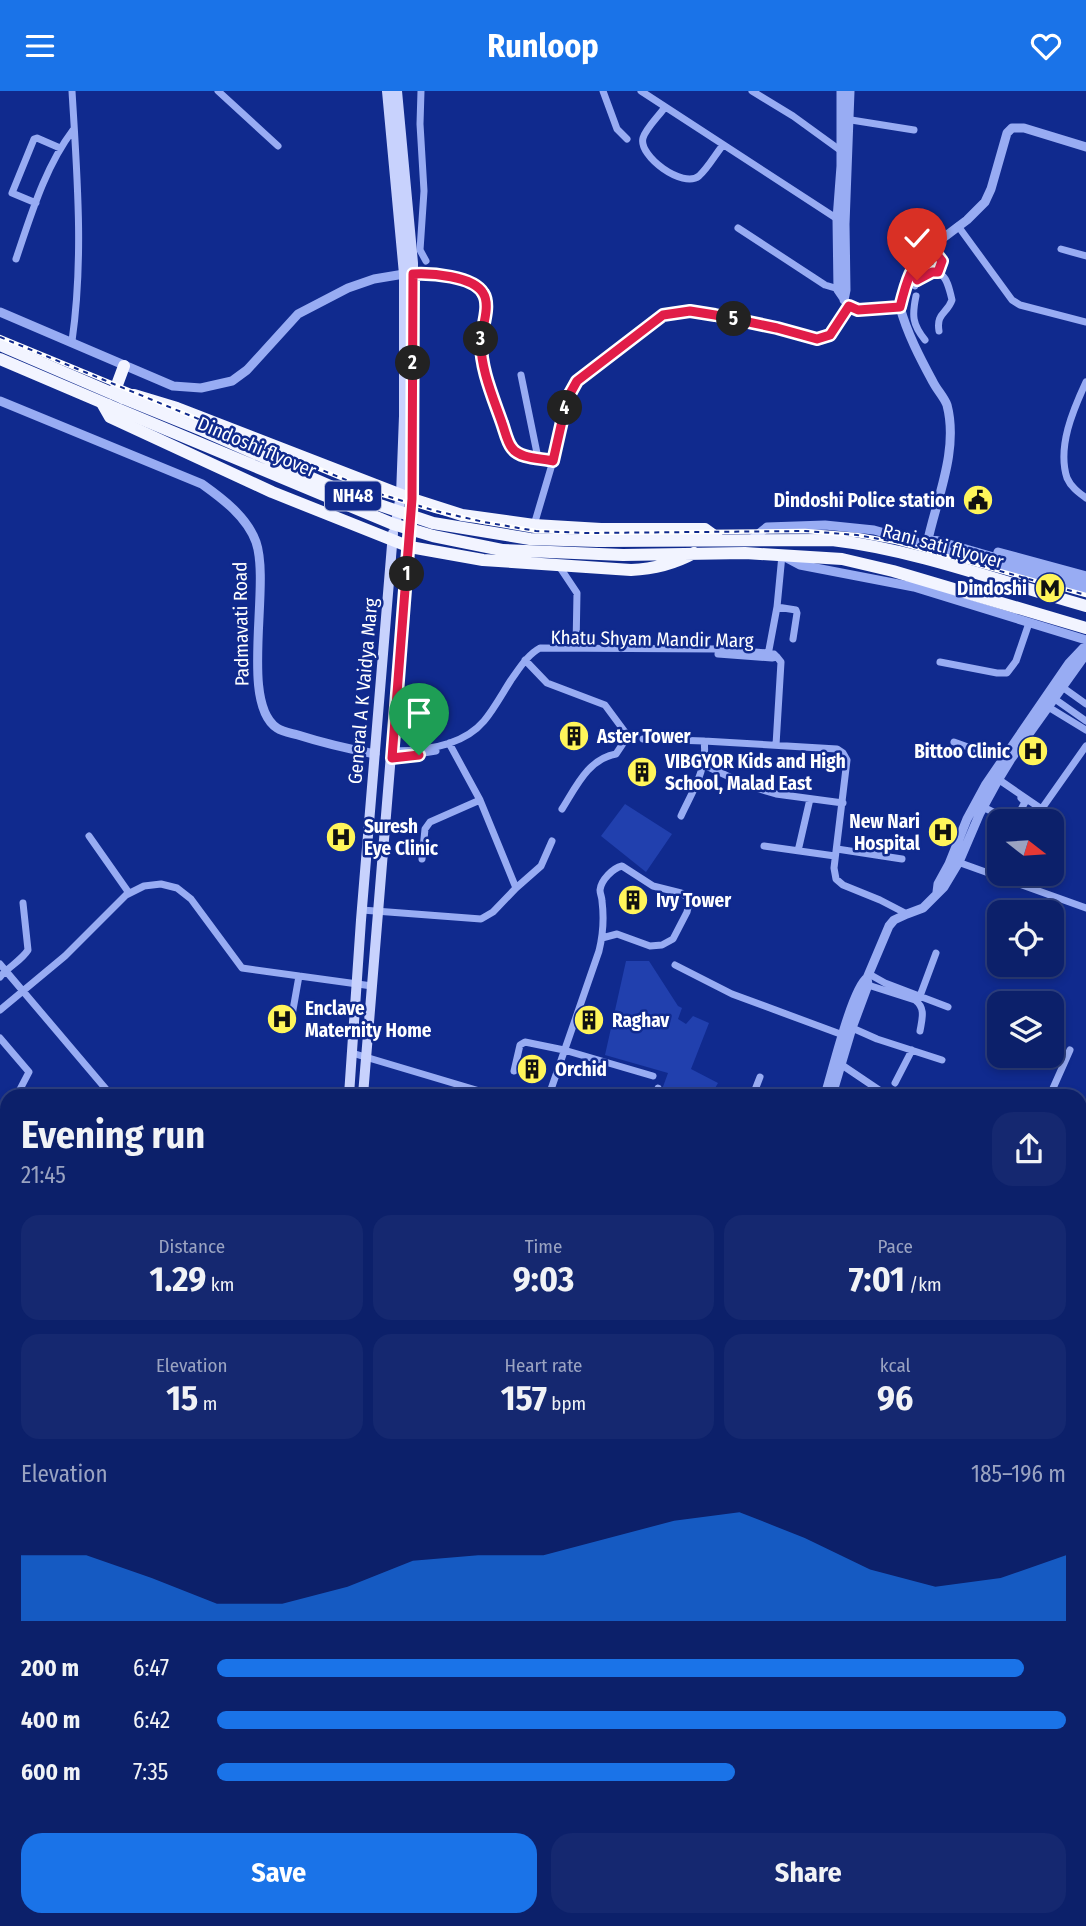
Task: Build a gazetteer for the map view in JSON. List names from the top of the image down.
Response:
{
  "streets": {
    "highway": ["Dindoshi flyover", "NH48", "Rani sati flyover"],
    "main road": ["General A K Vaidya Marg"],
    "street": ["Padmavati Road", "Khatu Shyam Mandir Marg"]
  },
  "crossings": [
    ["Dindoshi flyover", "NH48"],
    ["NH48", "Rani sati flyover"],
    ["Padmavati Road", "General A K Vaidya Marg"],
    ["Khatu Shyam Mandir Marg", "General A K Vaidya Marg"]
  ],
  "places": {
    "public building": ["Dindoshi Police station"],
    "metro station": ["Dindoshi"],
    "building": [
      "Aster Tower",
      "VIBGYOR Kids and High School, Malad East",
      "Ivy Tower",
      "Raghav",
      "Orchid"
    ],
    "hospital": [
      "Bittoo Clinic",
      "New Nari Hospital",
      "Suresh Eye Clinic",
      "Enclave Maternity Home"
    ]
  },
  "north": "right",
  "page": {
    "header": "Runloop",
    "pins": [
      "5",
      "3",
      "2",
      "4",
      "1"
    ],
    "heading": ["Evening run", "21:45"],
    "stats": [
      ["Distance", "1.29 km"],
      ["Time", "9:03"],
      ["Pace", "7:01 /km"],
      ["Elevation", "15 m"],
      ["Heart rate", "157 bpm"],
      ["kcal", "96"]
    ],
    "chart": ["Elevation", "185–196 m"],
    "list": [
      {
        "name": "200 m",
        "note": "6:47"
      },
      {
        "name": "400 m",
        "note": "6:42"
      },
      {
        "name": "600 m",
        "note": "7:35"
      }
    ],
    "buttons": ["Save", "Share"]
  }
}
